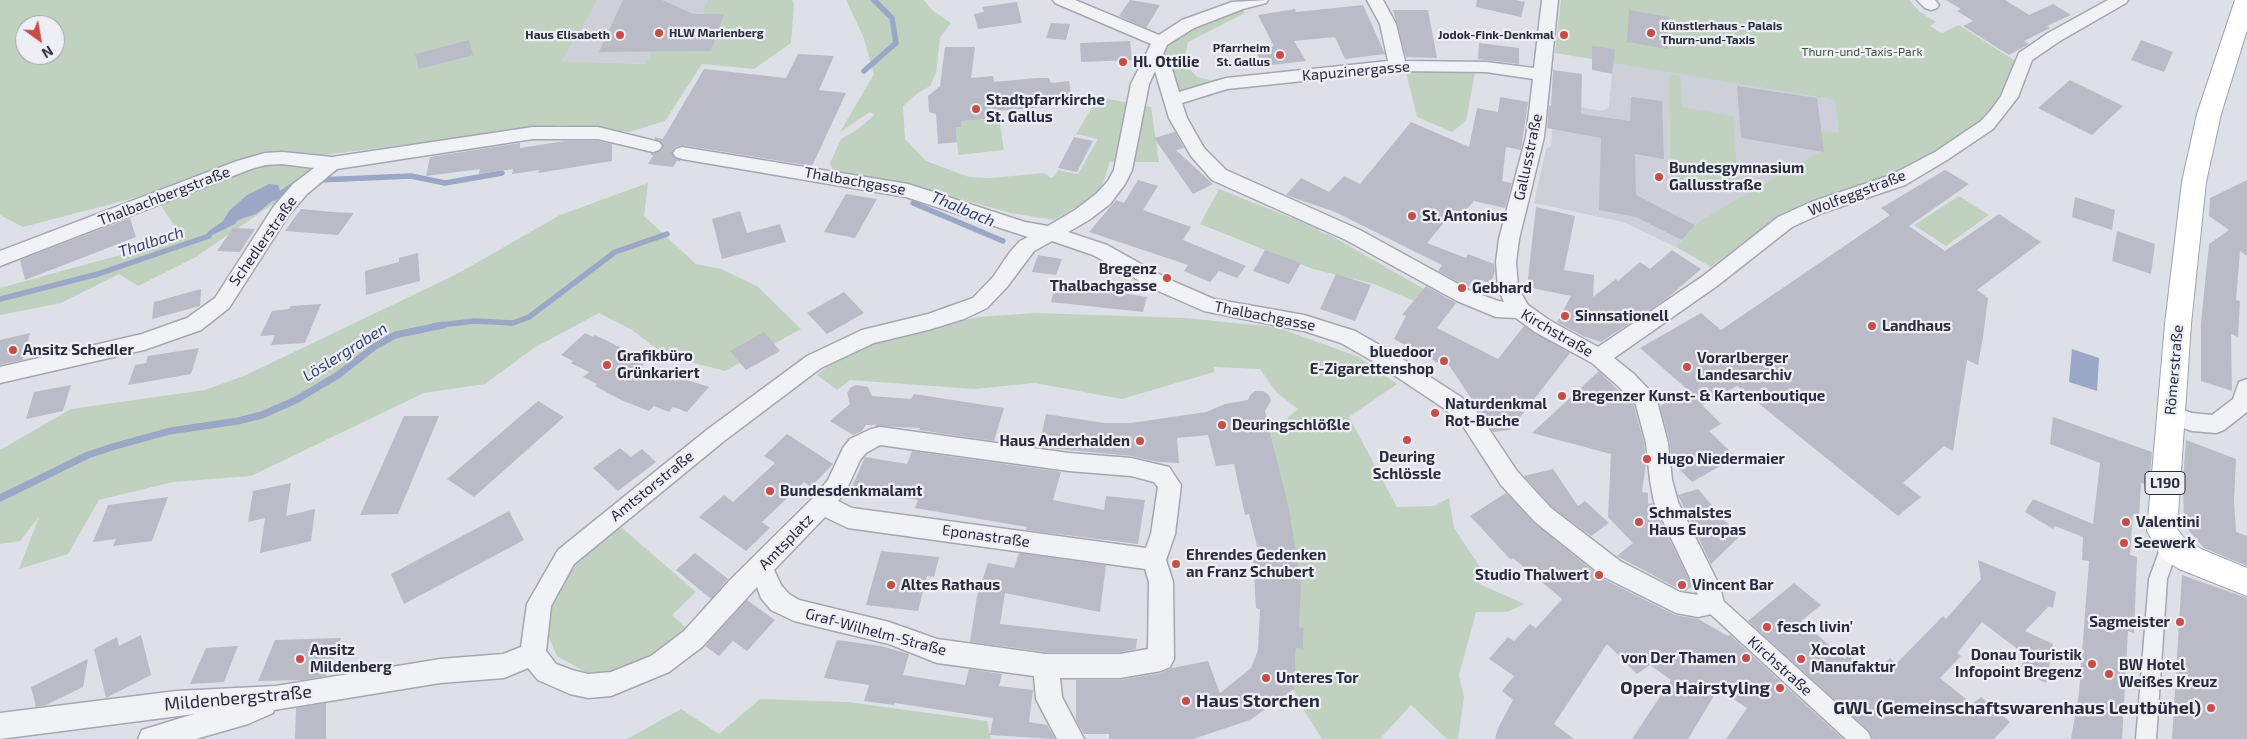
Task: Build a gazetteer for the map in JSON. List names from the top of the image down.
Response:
{
  "streets": {
    "main road": ["Römerstraße", "L190"],
    "street": [
      "Kapuzinergasse",
      "Gallusstraße",
      "Thalbachgasse",
      "Wolfeggstraße",
      "Thalbachbergstraße",
      "Schedlerstraße",
      "Kirchstraße",
      "Amtstorstraße",
      "Eponastraße",
      "Amtsplatz",
      "Graf-Wilhelm-Straße",
      "Mildenbergstraße"
    ]
  },
  "crossings": [
    ["Kapuzinergasse", "Gallusstraße"],
    ["Kapuzinergasse", "Kirchstraße"],
    ["Gallusstraße", "Kirchstraße"],
    ["Thalbachgasse", "Kirchstraße"],
    ["Thalbachgasse", "Amtstorstraße"],
    ["Wolfeggstraße", "Kirchstraße"],
    ["Thalbachbergstraße", "Schedlerstraße"],
    ["Kirchstraße", "Amtstorstraße"],
    ["Amtstorstraße", "Mildenbergstraße"],
    ["Eponastraße", "Amtsplatz"],
    ["Eponastraße", "Graf-Wilhelm-Straße"],
    ["Amtsplatz", "Graf-Wilhelm-Straße"]
  ],
  "water": ["Thalbach", "Löslergraben"],
  "parks": ["Thurn-und-Taxis-Park"],
  "places": [
    "HLW Marienberg",
    "Künstlerhaus - Palais Thurn-und-Taxis",
    "Haus Elisabeth",
    "Jodok-Fink-Denkmal",
    "Pfarrheim St. Gallus",
    "Hl. Ottilie",
    "Stadtpfarrkirche St. Gallus",
    "Bundesgymnasium Gallusstraße",
    "St. Antonius",
    "Bregenz Thalbachgasse",
    "Gebhard",
    "Sinnsationell",
    "Landhaus",
    "Ansitz Schedler",
    "bluedoor E-Zigarettenshop",
    "Grafikbüro Grünkariert",
    "Vorarlberger Landesarchiv",
    "Bregenzer Kunst- & Kartenboutique",
    "Naturdenkmal Rot-Buche",
    "Deuringschlößle",
    "Deuring Schlössle",
    "Haus Anderhalden",
    "Hugo Niedermaier",
    "Bundesdenkmalamt",
    "Schmalstes Haus Europas",
    "Valentini",
    "Seewerk",
    "Ehrendes Gedenken an Franz Schubert",
    "Studio Thalwert",
    "Altes Rathaus",
    "Vincent Bar",
    "Sagmeister",
    "fesch livin'",
    "von Der Thamen",
    "Ansitz Mildenberg",
    "Xocolat Manufaktur",
    "Donau Touristik Infopoint Bregenz",
    "BW Hotel Weißes Kreuz",
    "Unteres Tor",
    "Opera Hairstyling",
    "Haus Storchen",
    "GWL (Gemeinschaftswarenhaus Leutbühel)"
  ],
  "north": "bottom right"
}
